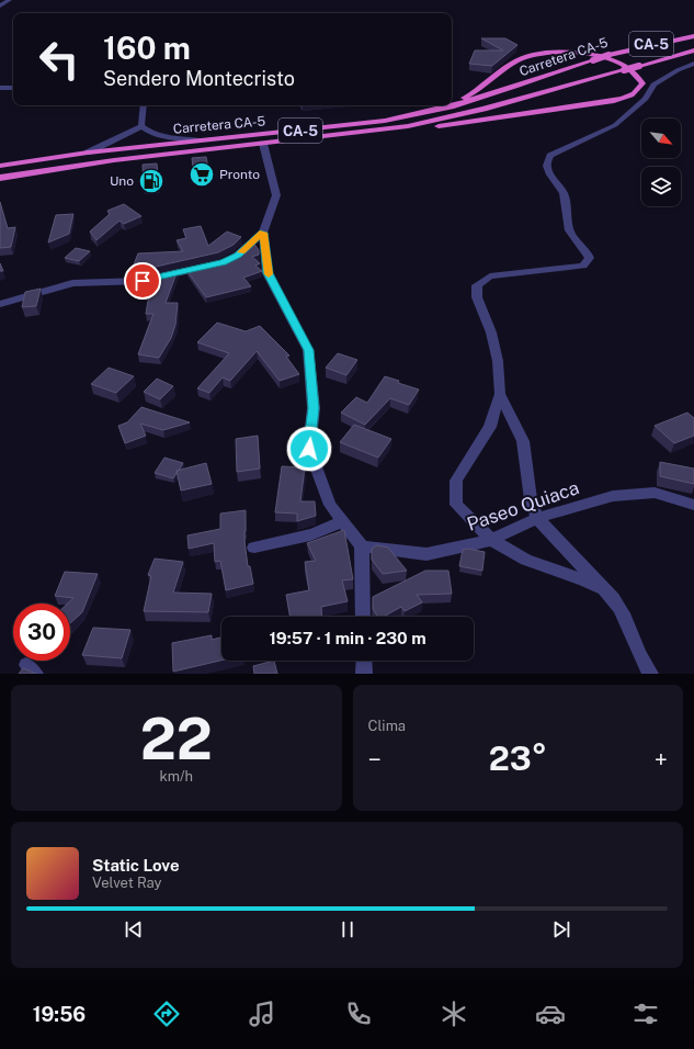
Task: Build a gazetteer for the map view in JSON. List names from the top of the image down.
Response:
{
  "streets": {
    "highway": ["CA-5", "Carretera CA-5"],
    "street": ["Paseo Quiaca"]
  },
  "places": {
    "supermarket": ["Pronto"],
    "fuel station": ["Uno"]
  },
  "north": "bottom right",
  "page": {
    "turn": ["160 m", "Sendero Montecristo"],
    "limit": "30",
    "trip": "19:57 · 1 min · 230 m",
    "tile": [
      ["22", "km/h"],
      "Clima"
    ],
    "heat": ["−", "23°", "+"],
    "song": ["Static Love", "Velvet Ray"],
    "tabs": "19:56"
  }
}
